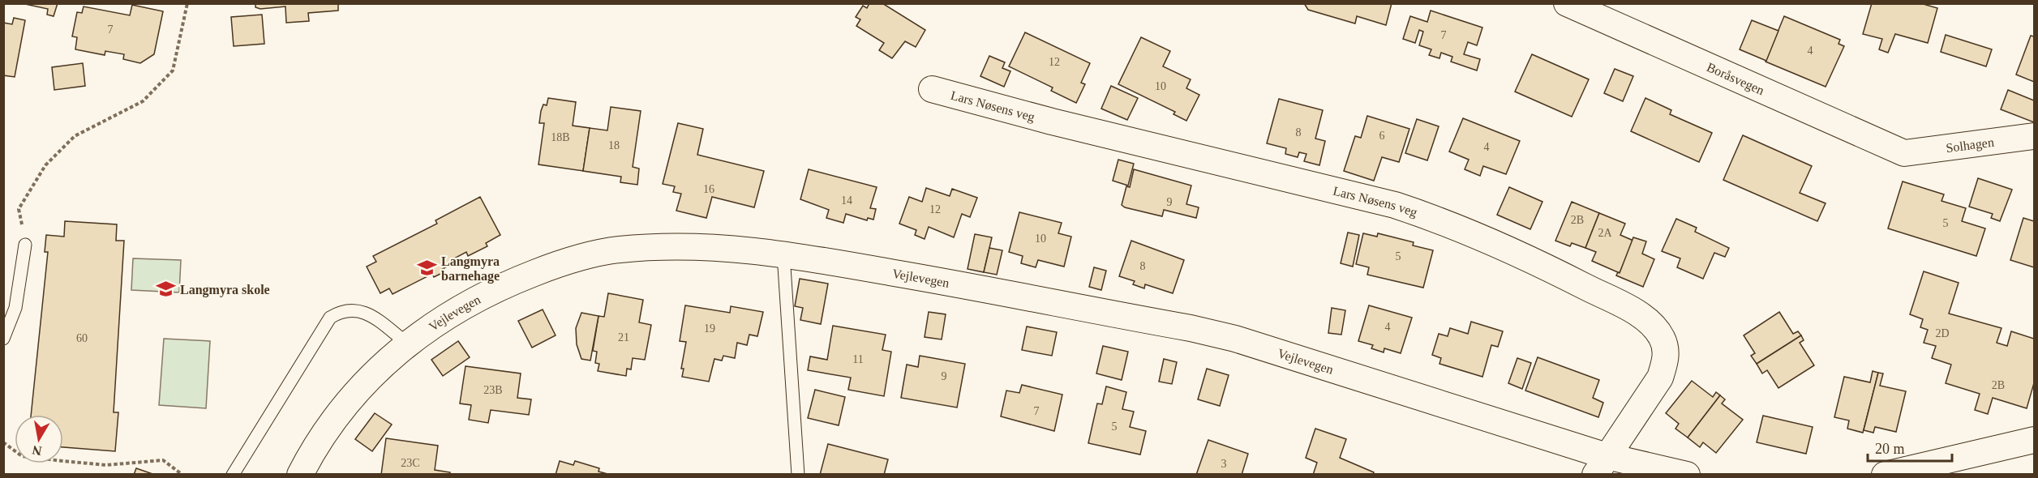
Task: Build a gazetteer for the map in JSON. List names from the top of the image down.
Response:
{
  "streets": {
    "street": [
      "Boråsvegen",
      "Lars Nøsens veg",
      "Solhagen",
      "Vejlevegen"
    ]
  },
  "crossings": [
    ["Boråsvegen", "Solhagen"],
    ["Lars Nøsens veg", "Vejlevegen"]
  ],
  "places": {
    "school or university": ["Langmyra barnehage", "Langmyra skole"]
  },
  "house_numbers": [
    "7",
    "7",
    "4",
    "12",
    "10",
    "8",
    "6",
    "18B",
    "18",
    "4",
    "16",
    "14",
    "9",
    "12",
    "2B",
    "5",
    "2A",
    "10",
    "5",
    "8",
    "4",
    "19",
    "2D",
    "21",
    "60",
    "11",
    "9",
    "2B",
    "23B",
    "7",
    "5",
    "23C",
    "3"
  ],
  "scale_bar": "20 m",
  "north": "bottom"
}
